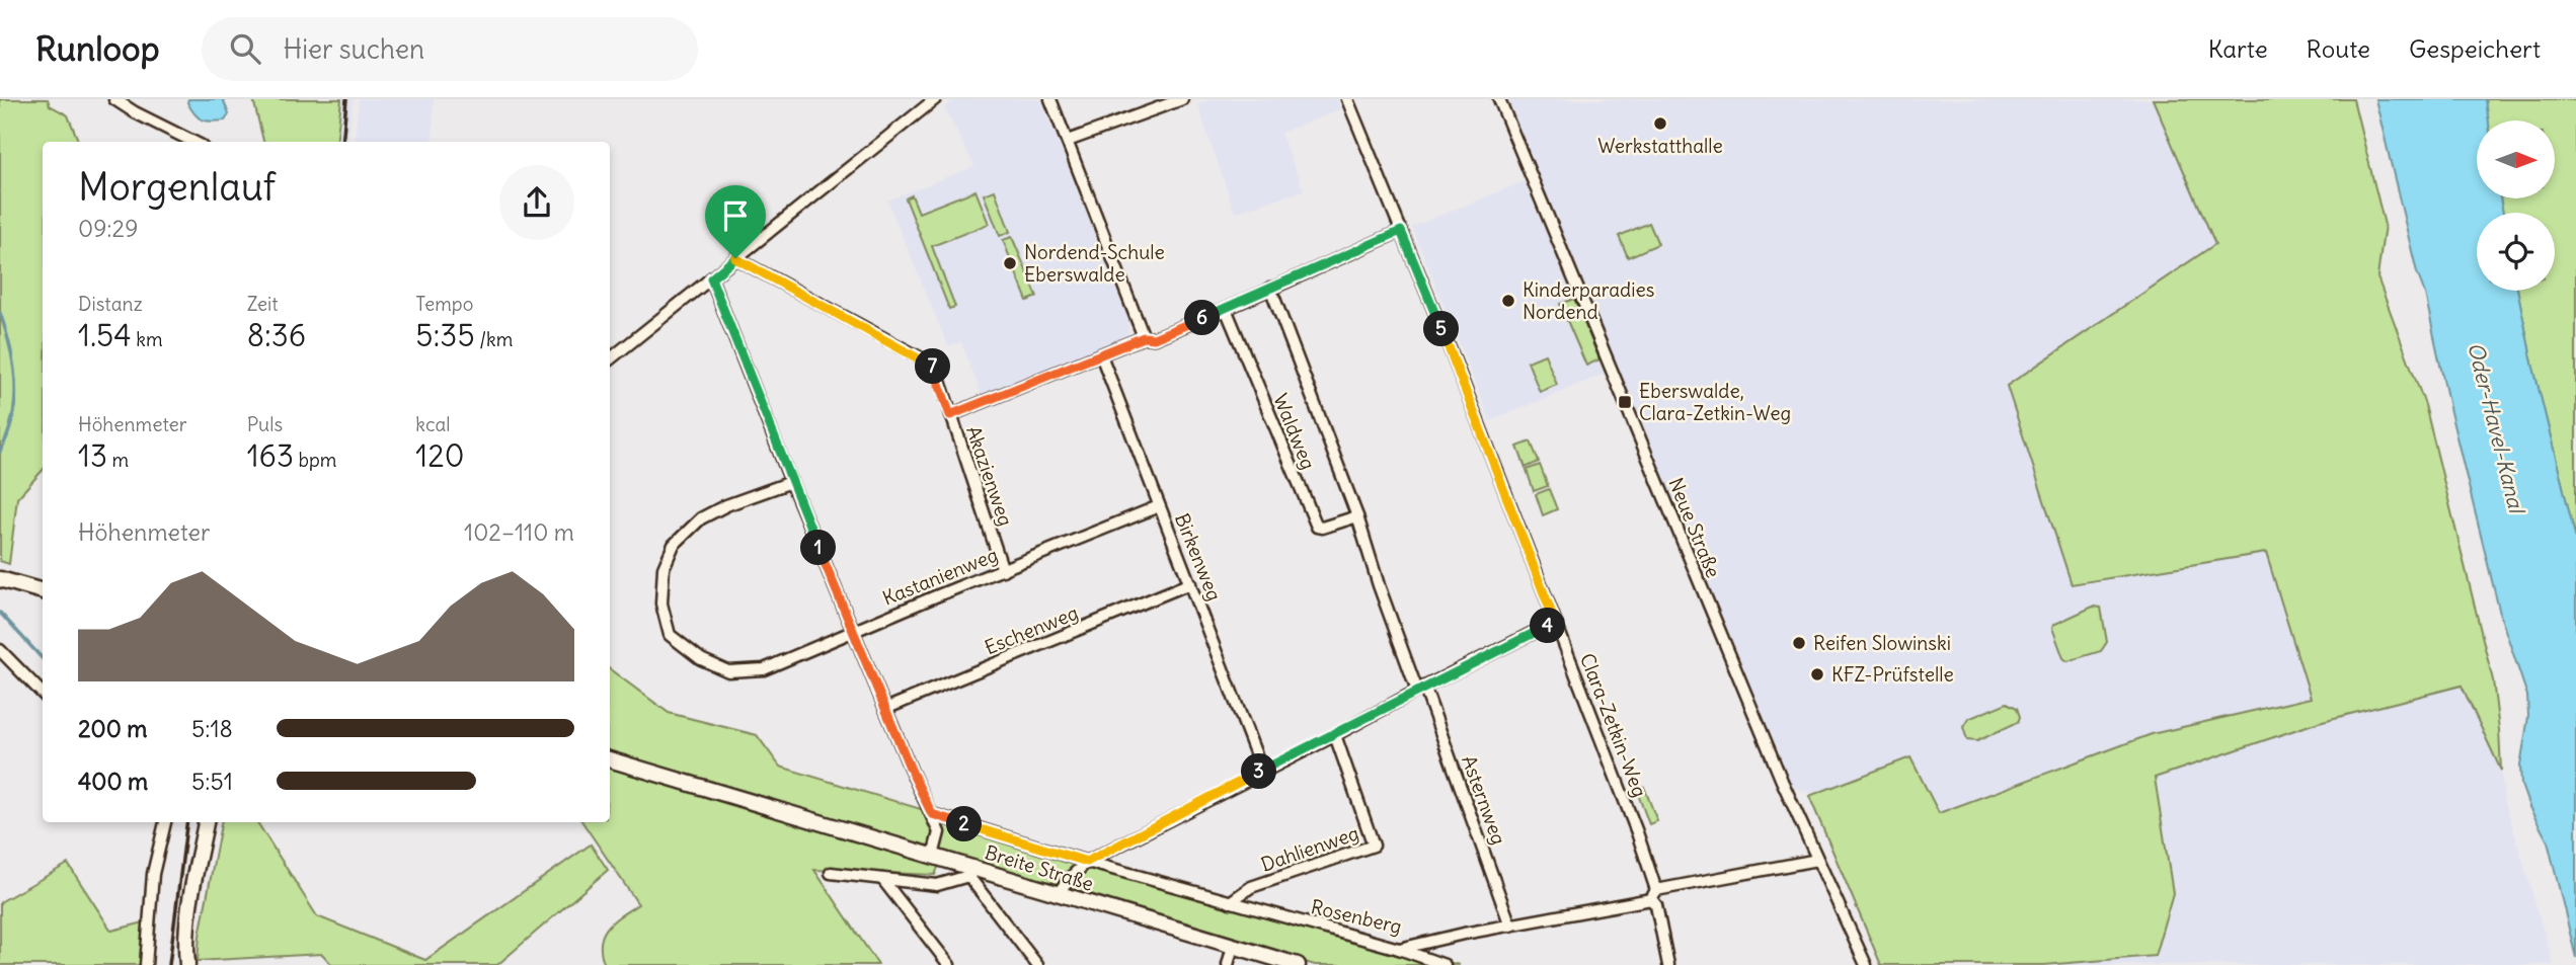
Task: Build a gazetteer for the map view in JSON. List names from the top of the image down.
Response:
{
  "streets": {
    "main road": ["Breite Straße"],
    "street": [
      "Waldweg",
      "Akazienweg",
      "Neue Straße",
      "Birkenweg",
      "Kastanienweg",
      "Eschenweg",
      "Clara-Zetkin-Weg",
      "Asternweg",
      "Dahlienweg",
      "Rosenberg"
    ]
  },
  "crossings": [
    ["Waldweg", "Asternweg"],
    ["Akazienweg", "Kastanienweg"],
    ["Neue Straße", "Rosenberg"],
    ["Birkenweg", "Kastanienweg"],
    ["Birkenweg", "Eschenweg"],
    ["Clara-Zetkin-Weg", "Rosenberg"],
    ["Asternweg", "Rosenberg"],
    ["Dahlienweg", "Rosenberg"]
  ],
  "water": ["Oder-Havel-Kanal"],
  "places": {
    "other": [
      "Werkstatthalle",
      "Nordend-Schule Eberswalde",
      "Kinderparadies Nordend",
      "Reifen Slowinski",
      "KFZ-Prüfstelle"
    ],
    "transit": ["Eberswalde, Clara-Zetkin-Weg"]
  },
  "north": "right",
  "page": {
    "header": "Runloop",
    "search": "Hier suchen",
    "nav": ["Karte", "Route", "Gespeichert"],
    "heading": ["Morgenlauf", "09:29"],
    "stats": [
      ["Distanz", "1.54 km"],
      ["Zeit", "8:36"],
      ["Tempo", "5:35 /km"],
      ["Höhenmeter", "13 m"],
      ["Puls", "163 bpm"],
      ["kcal", "120"]
    ],
    "pins": [
      "6",
      "5",
      "7",
      "1",
      "4",
      "3",
      "2"
    ],
    "chart": ["Höhenmeter", "102–110 m"],
    "list": [
      {
        "name": "200 m",
        "note": "5:18"
      },
      {
        "name": "400 m",
        "note": "5:51"
      }
    ]
  }
}
